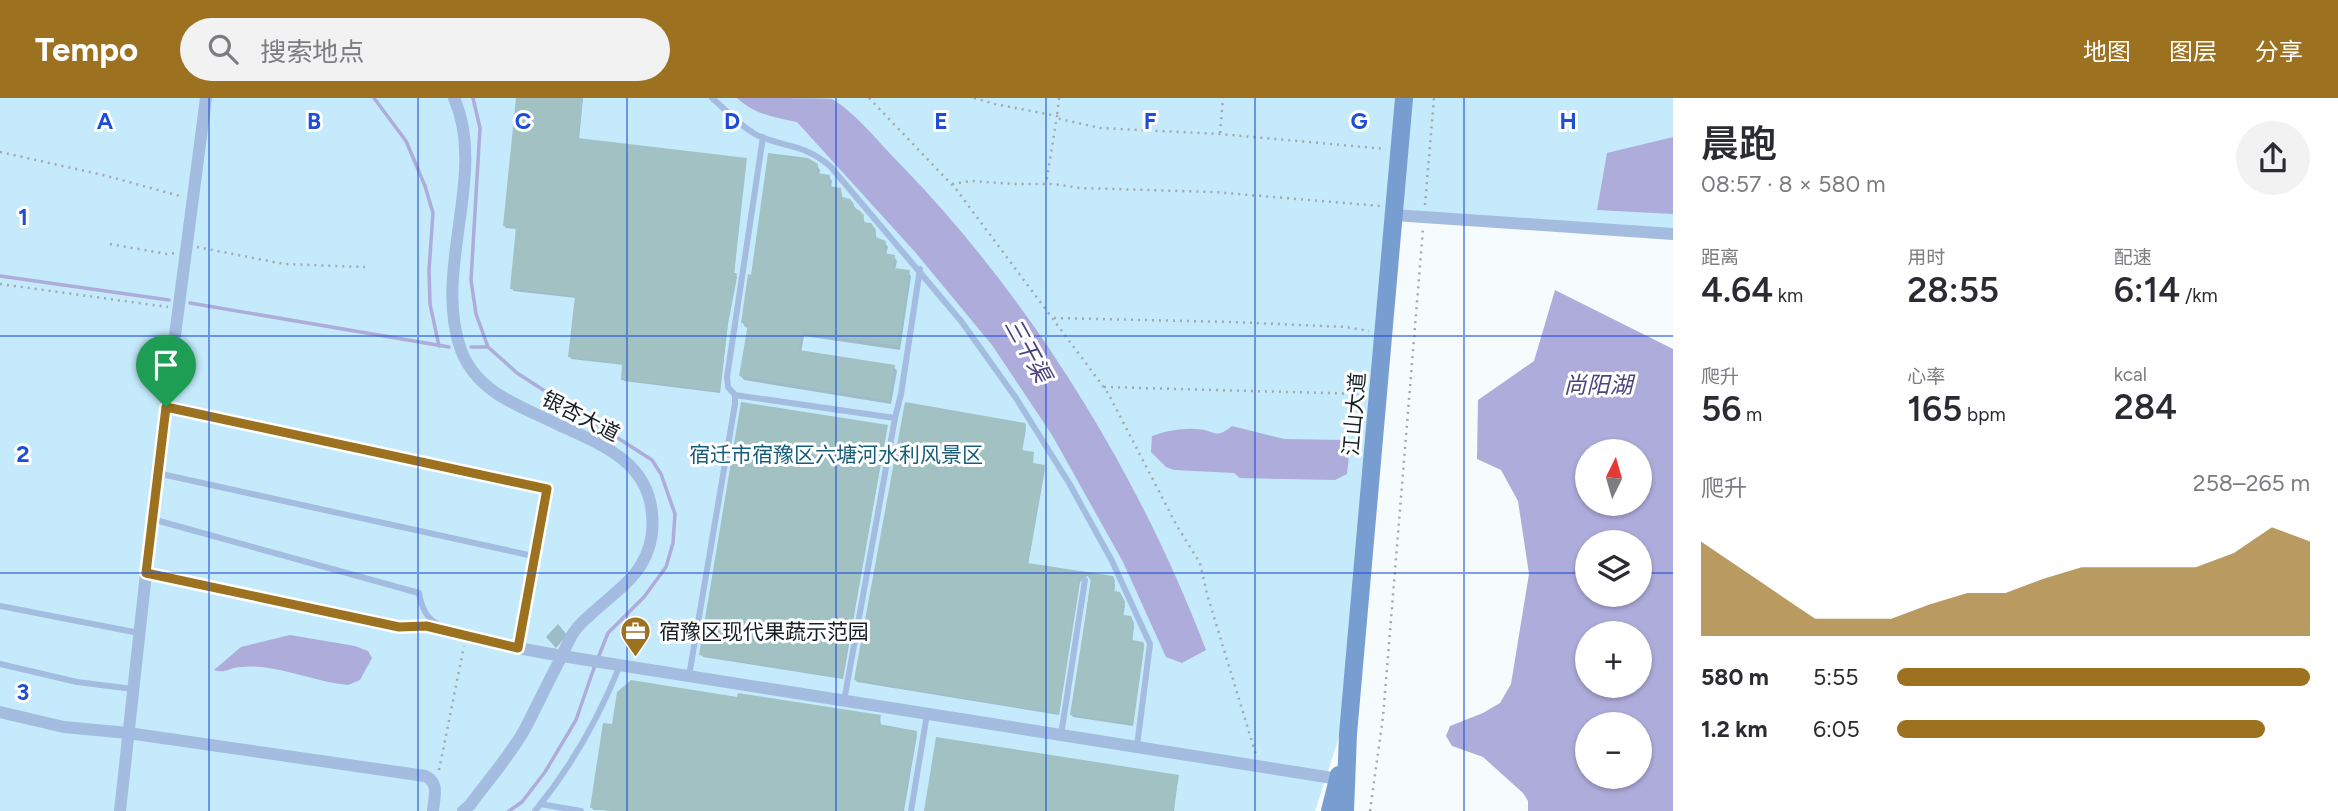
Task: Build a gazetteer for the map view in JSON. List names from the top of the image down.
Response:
{
  "streets": {
    "main road": ["江山大道"],
    "street": ["银杏大道"]
  },
  "water": ["三干渠", "尚阳湖"],
  "parks": ["宿迁市宿豫区六塘河水利风景区"],
  "places": {
    "office": ["宿豫区现代果蔬示范园"]
  },
  "north": "top",
  "page": {
    "header": "Tempo",
    "search": "搜索地点",
    "nav": ["地图", "图层", "分享"],
    "heading": ["晨跑", "08:57 · 8 × 580 m"],
    "stats": [
      ["距离", "4.64 km"],
      ["用时", "28:55"],
      ["配速", "6:14 /km"],
      ["爬升", "56 m"],
      ["心率", "165 bpm"],
      ["kcal", "284"]
    ],
    "map_buttons": ["+", "−"],
    "chart": ["爬升", "258–265 m"],
    "list": [
      {
        "name": "580 m",
        "note": "5:55"
      },
      {
        "name": "1.2 km",
        "note": "6:05"
      }
    ]
  },
  "grid": {
    "columns": [
      "A",
      "B",
      "C",
      "D",
      "E",
      "F",
      "G",
      "H"
    ],
    "rows": ["1", "2", "3"]
  }
}
